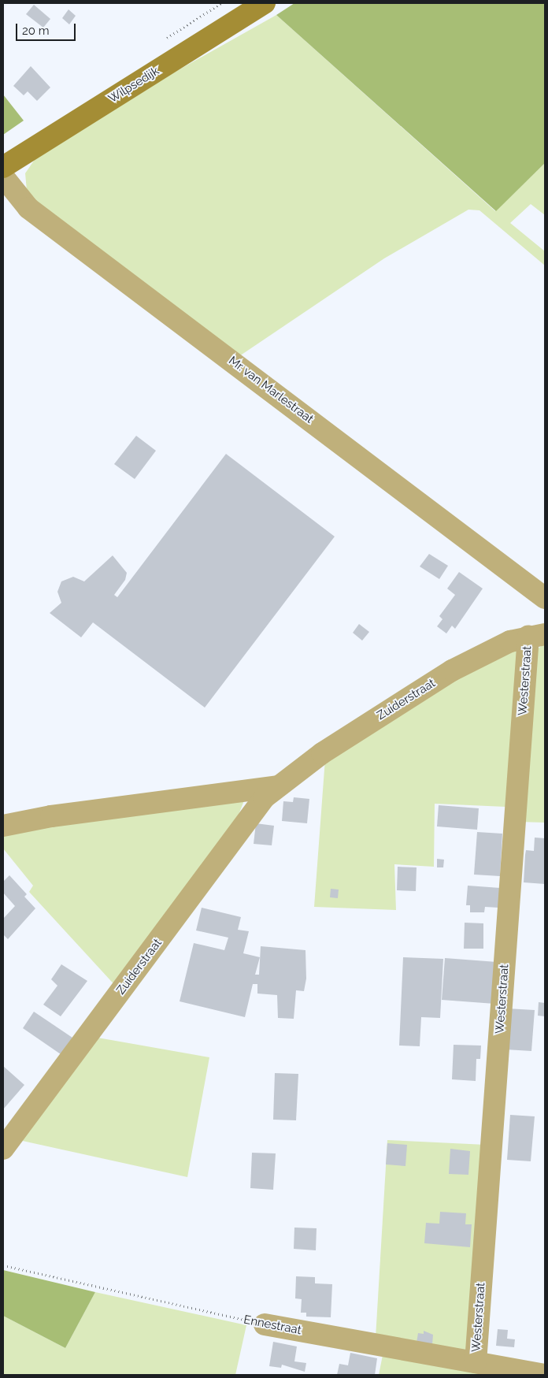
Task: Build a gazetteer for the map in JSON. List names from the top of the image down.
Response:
{
  "streets": {
    "main road": ["Wilpsedijk"],
    "street": [
      "Mr. van Marlestraat",
      "Westerstraat",
      "Zuiderstraat",
      "Ennestraat"
    ]
  },
  "crossings": [
    ["Westerstraat", "Zuiderstraat"],
    ["Westerstraat", "Ennestraat"]
  ],
  "scale_bar": "20 m"
}
